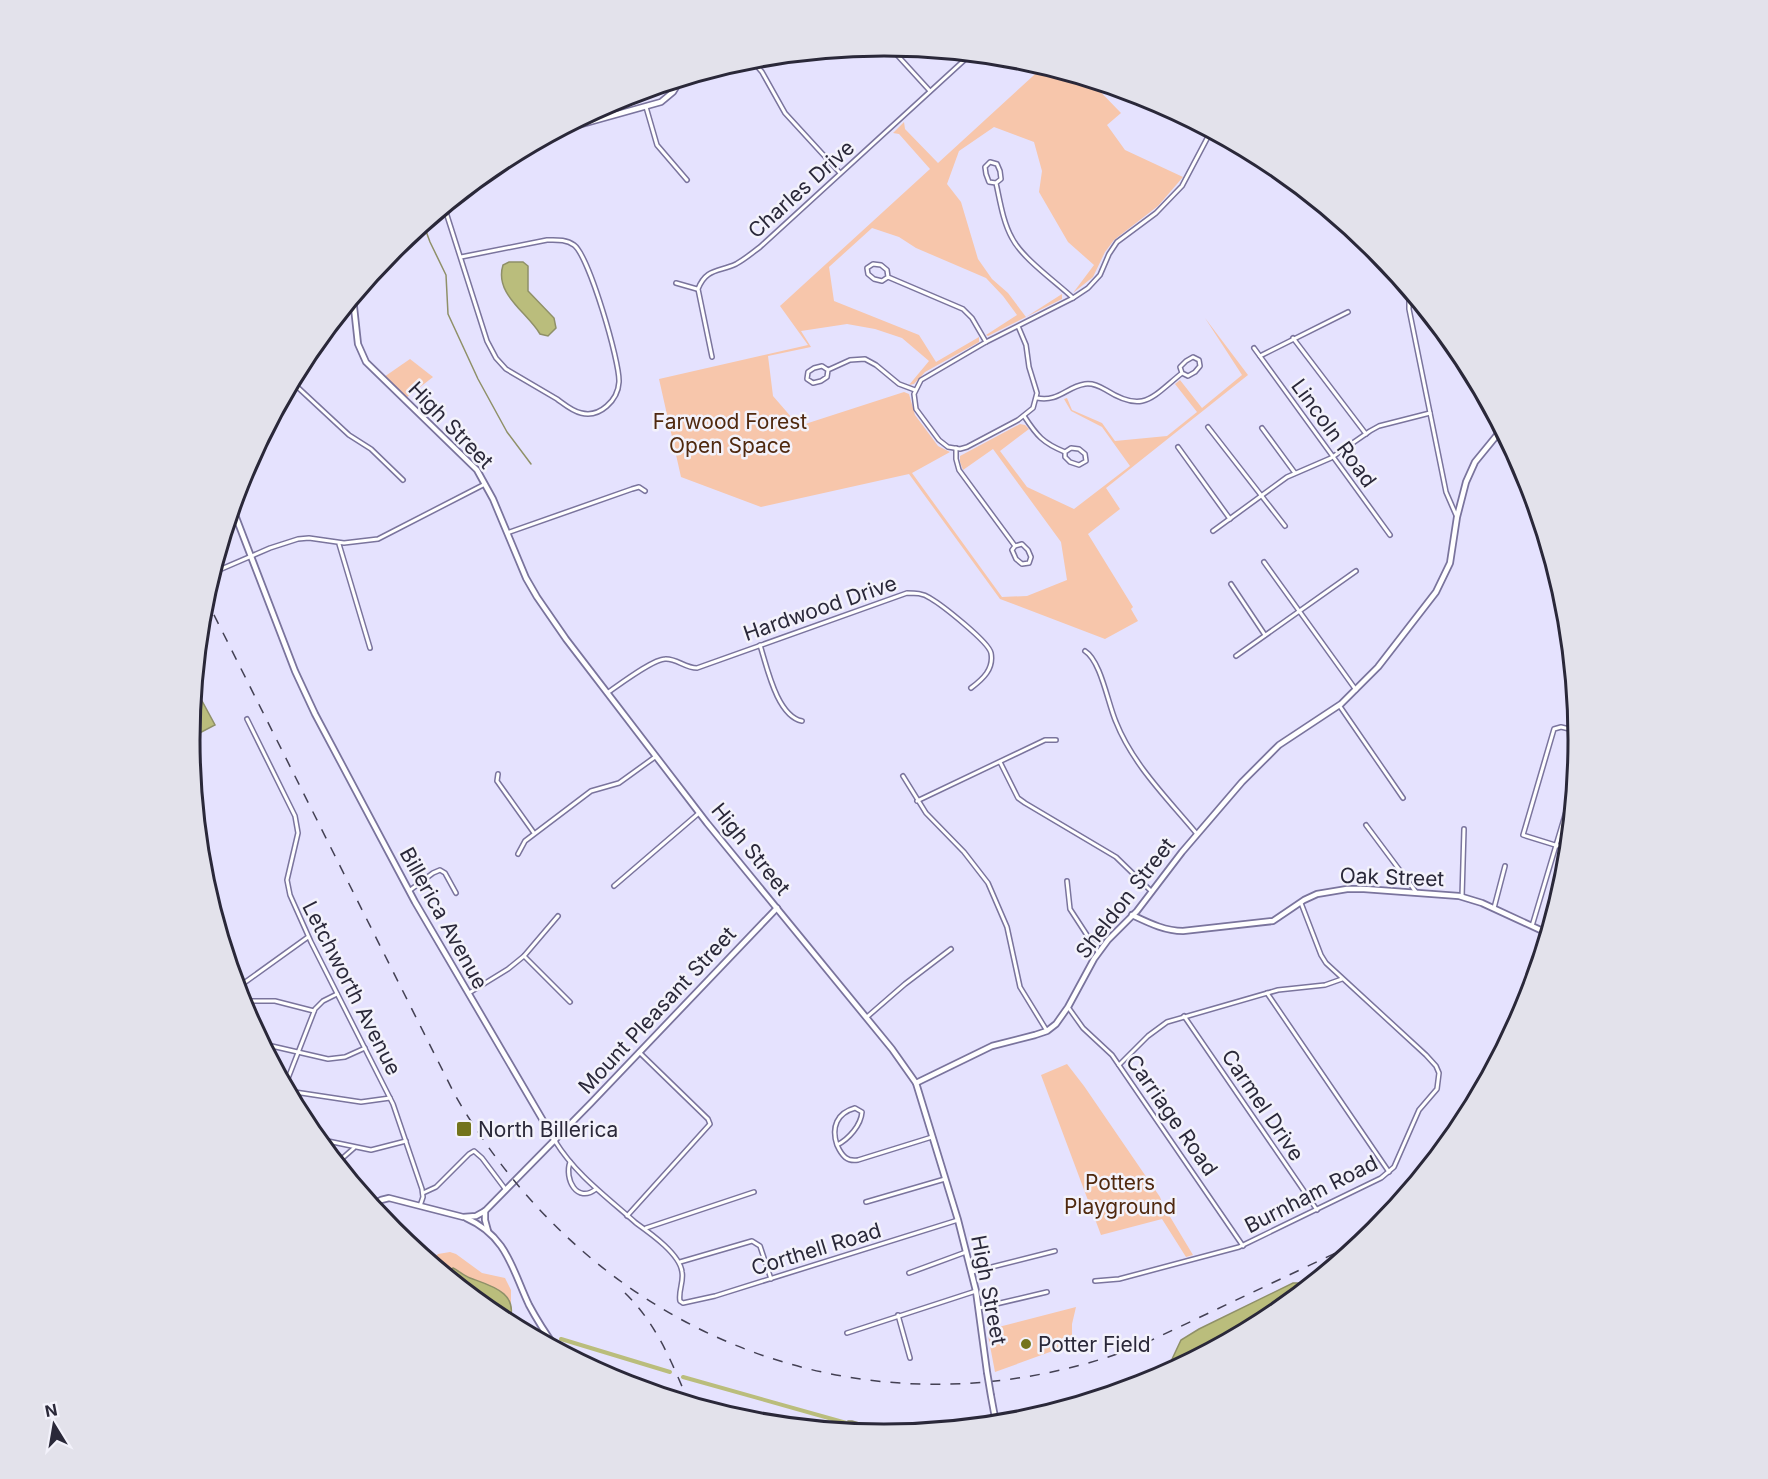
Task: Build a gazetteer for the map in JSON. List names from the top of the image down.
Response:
{
  "streets": {
    "main road": [
      "High Street",
      "Oak Street",
      "Sheldon Street",
      "Billerica Avenue",
      "Mount Pleasant Street"
    ],
    "street": [
      "Charles Drive",
      "Lincoln Road",
      "Hardwood Drive",
      "Letchworth Avenue",
      "Carmel Drive",
      "Carriage Road",
      "Burnham Road",
      "Corthell Road"
    ]
  },
  "crossings": [
    ["High Street", "Hardwood Drive"],
    ["High Street", "Mount Pleasant Street"],
    ["High Street", "Corthell Road"],
    ["Oak Street", "Sheldon Street"],
    ["Oak Street", "Burnham Road"],
    ["Sheldon Street", "Carriage Road"],
    ["Billerica Avenue", "Mount Pleasant Street"],
    ["Billerica Avenue", "Corthell Road"],
    ["Carmel Drive", "Burnham Road"],
    ["Carriage Road", "Burnham Road"]
  ],
  "parks": ["Farwood Forest Open Space", "Potters Playground"],
  "places": {
    "transit": ["North Billerica"],
    "other": ["Potter Field"]
  },
  "north": "top"
}
